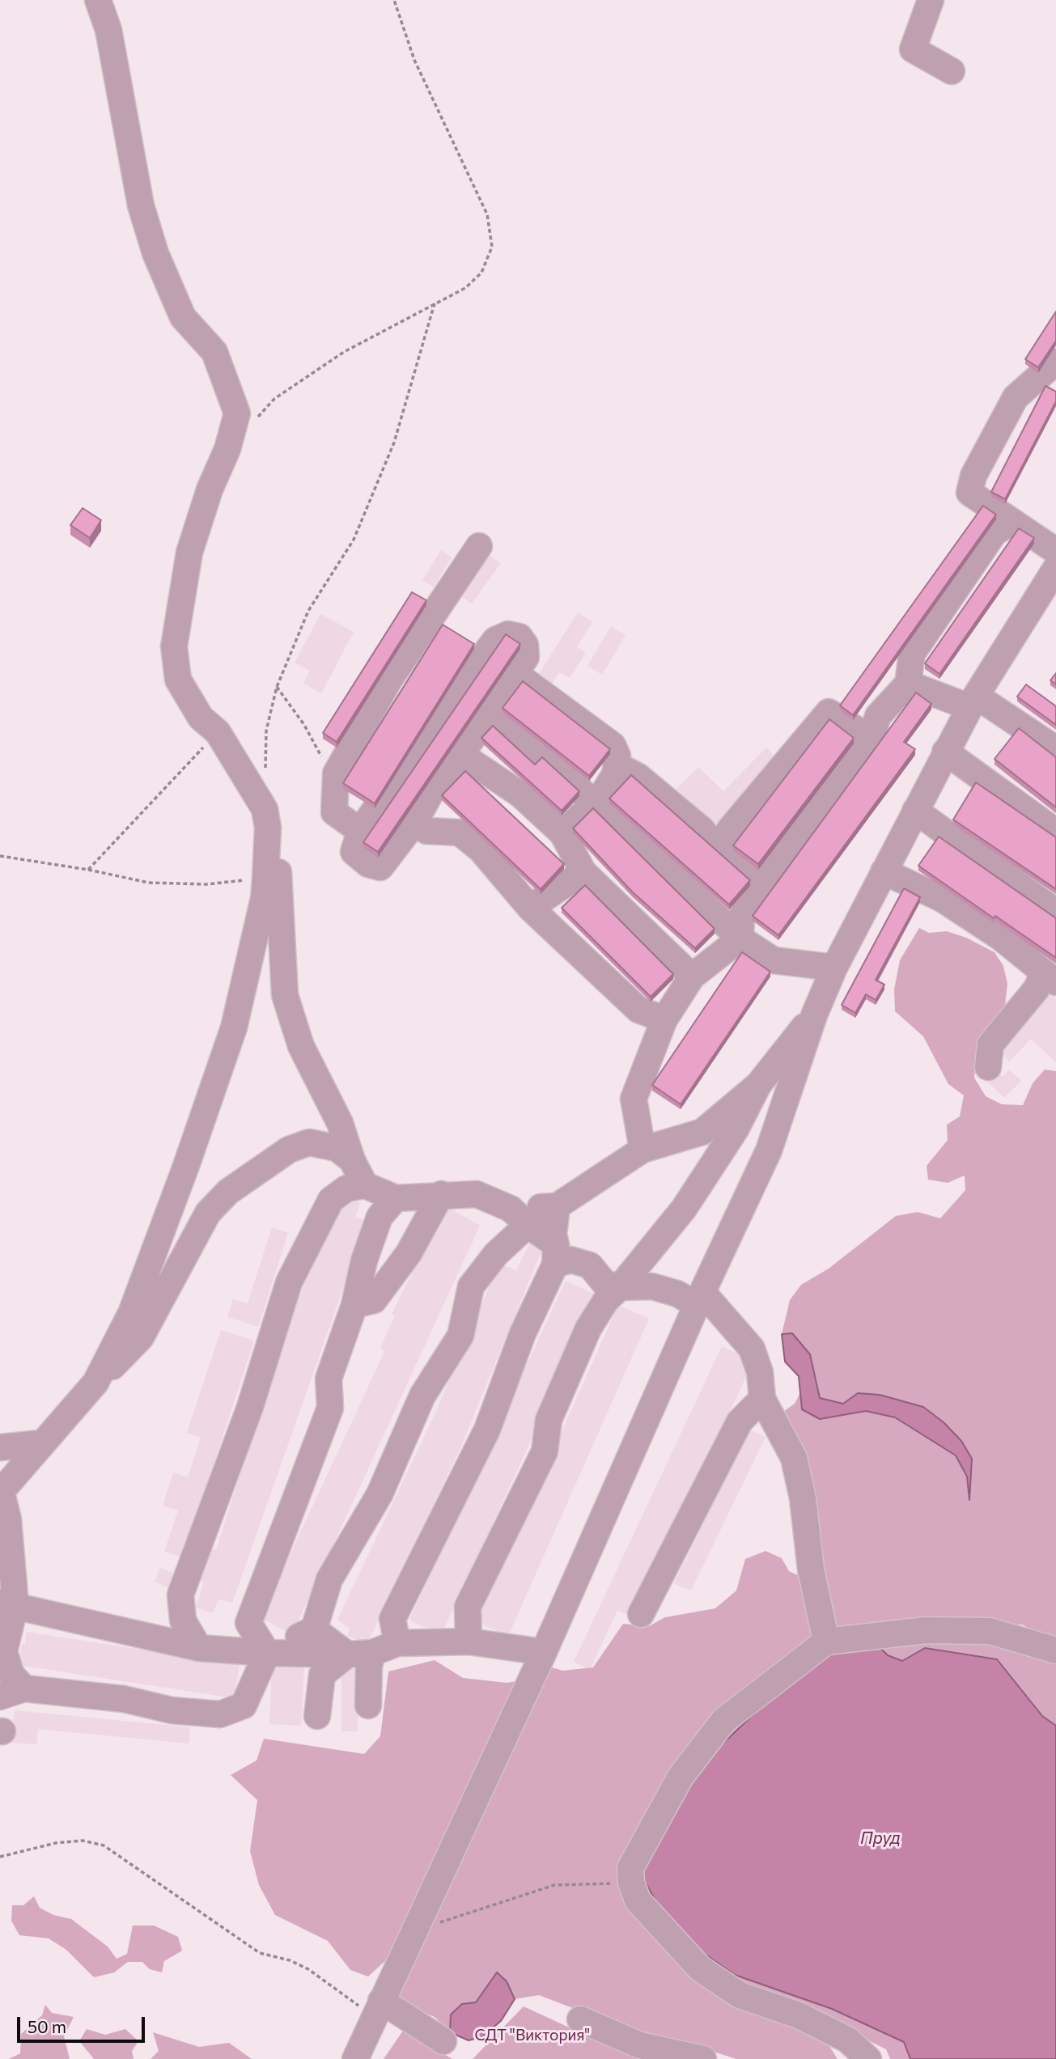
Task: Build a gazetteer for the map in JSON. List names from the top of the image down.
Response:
{
  "water": ["Пруд"],
  "parks": ["СДТ \"Виктория\""],
  "scale_bar": "50 m"
}
